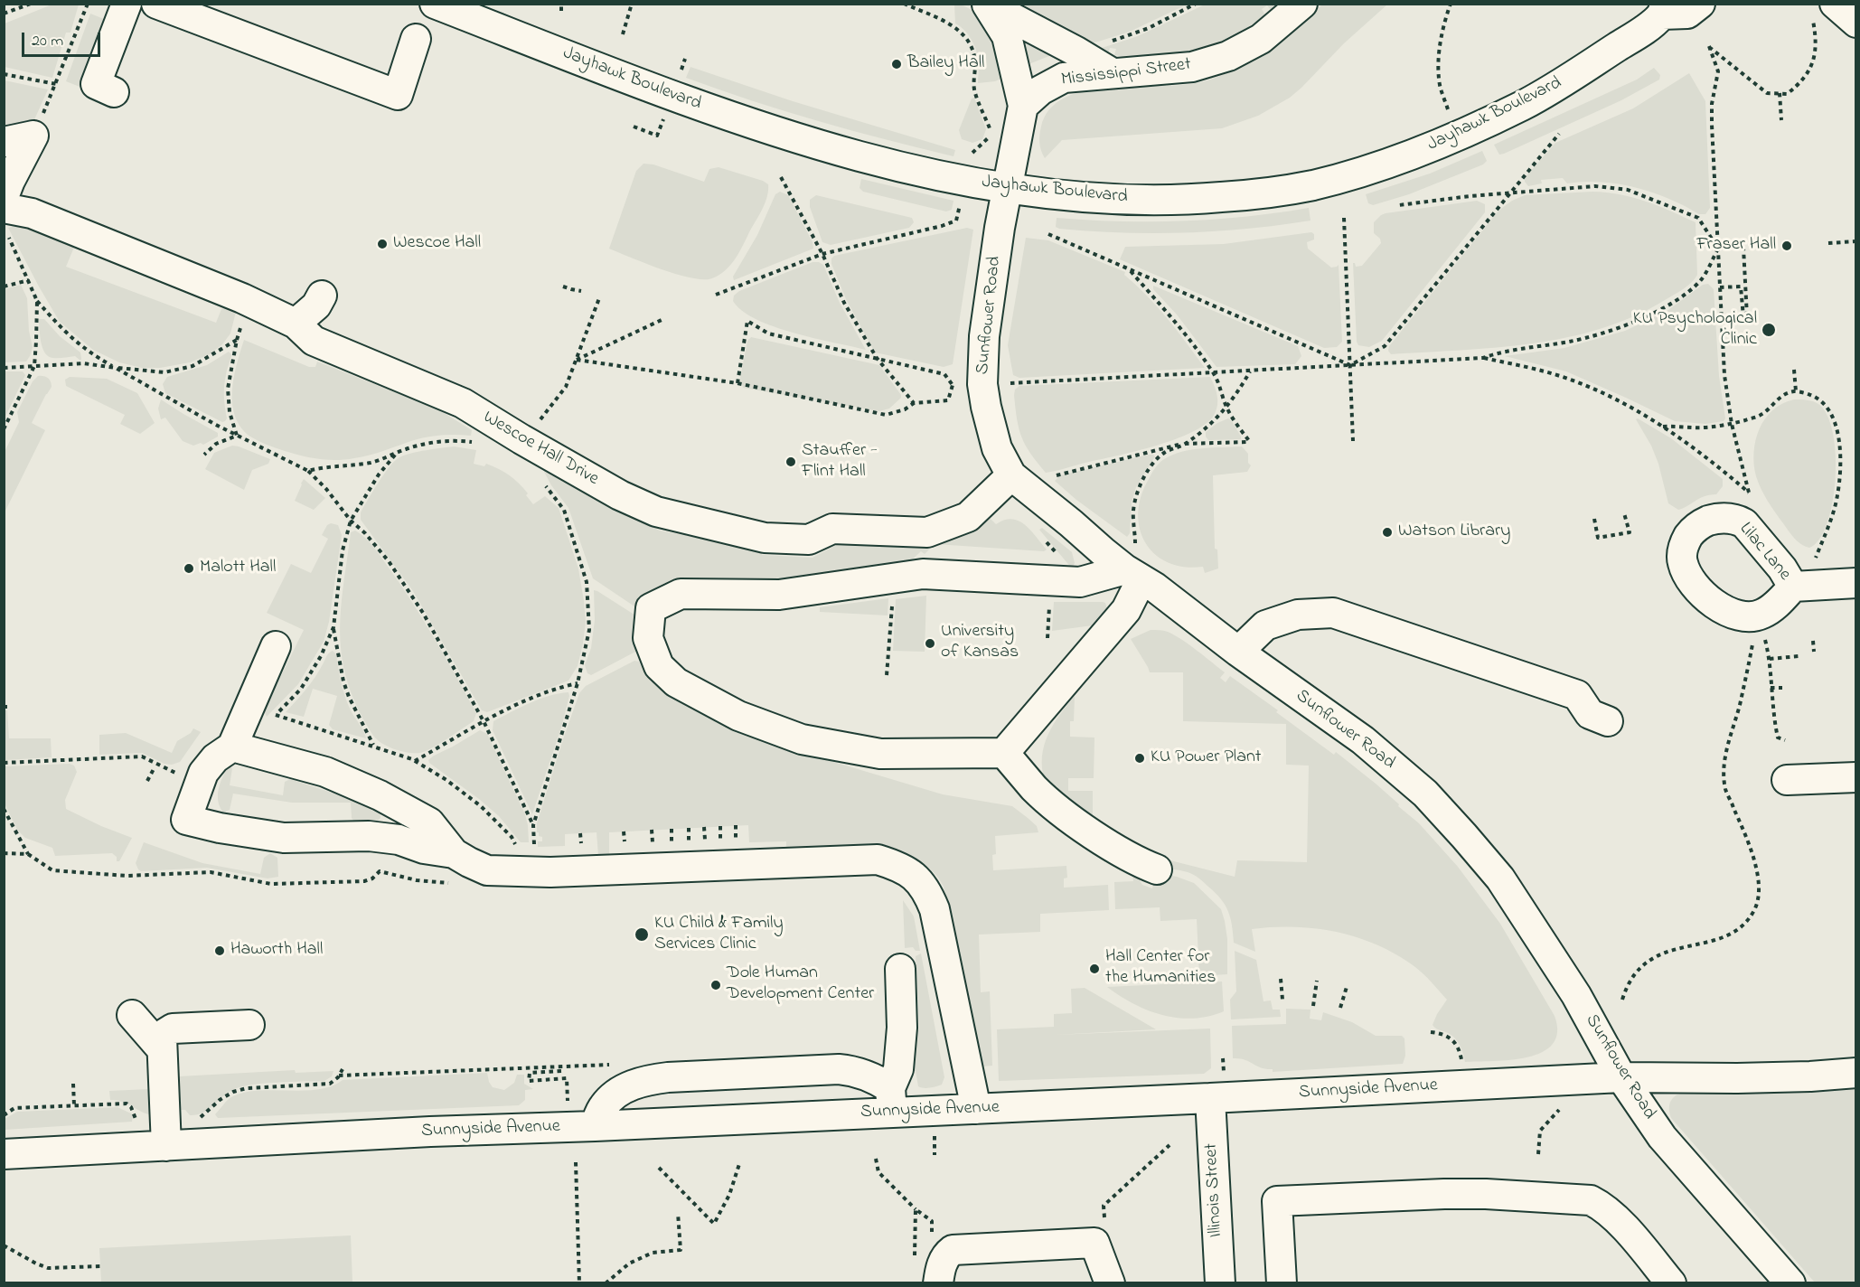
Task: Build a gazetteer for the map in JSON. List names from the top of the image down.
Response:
{
  "streets": {
    "street": [
      "Mississippi Street",
      "Jayhawk Boulevard",
      "Sunflower Road",
      "Wescoe Hall Drive",
      "Lilac Lane",
      "Sunnyside Avenue",
      "Illinois Street"
    ]
  },
  "crossings": [
    ["Jayhawk Boulevard", "Sunflower Road"],
    ["Sunflower Road", "Wescoe Hall Drive"],
    ["Sunflower Road", "Sunnyside Avenue"],
    ["Sunnyside Avenue", "Illinois Street"]
  ],
  "places": [
    "Bailey Hall",
    "Wescoe Hall",
    "Fraser Hall",
    "KU Psychological Clinic",
    "Stauffer - Flint Hall",
    "Watson Library",
    "Malott Hall",
    "University of Kansas",
    "KU Power Plant",
    "KU Child & Family Services Clinic",
    "Haworth Hall",
    "Hall Center for the Humanities",
    "Dole Human Development Center"
  ],
  "scale_bar": "20 m"
}
